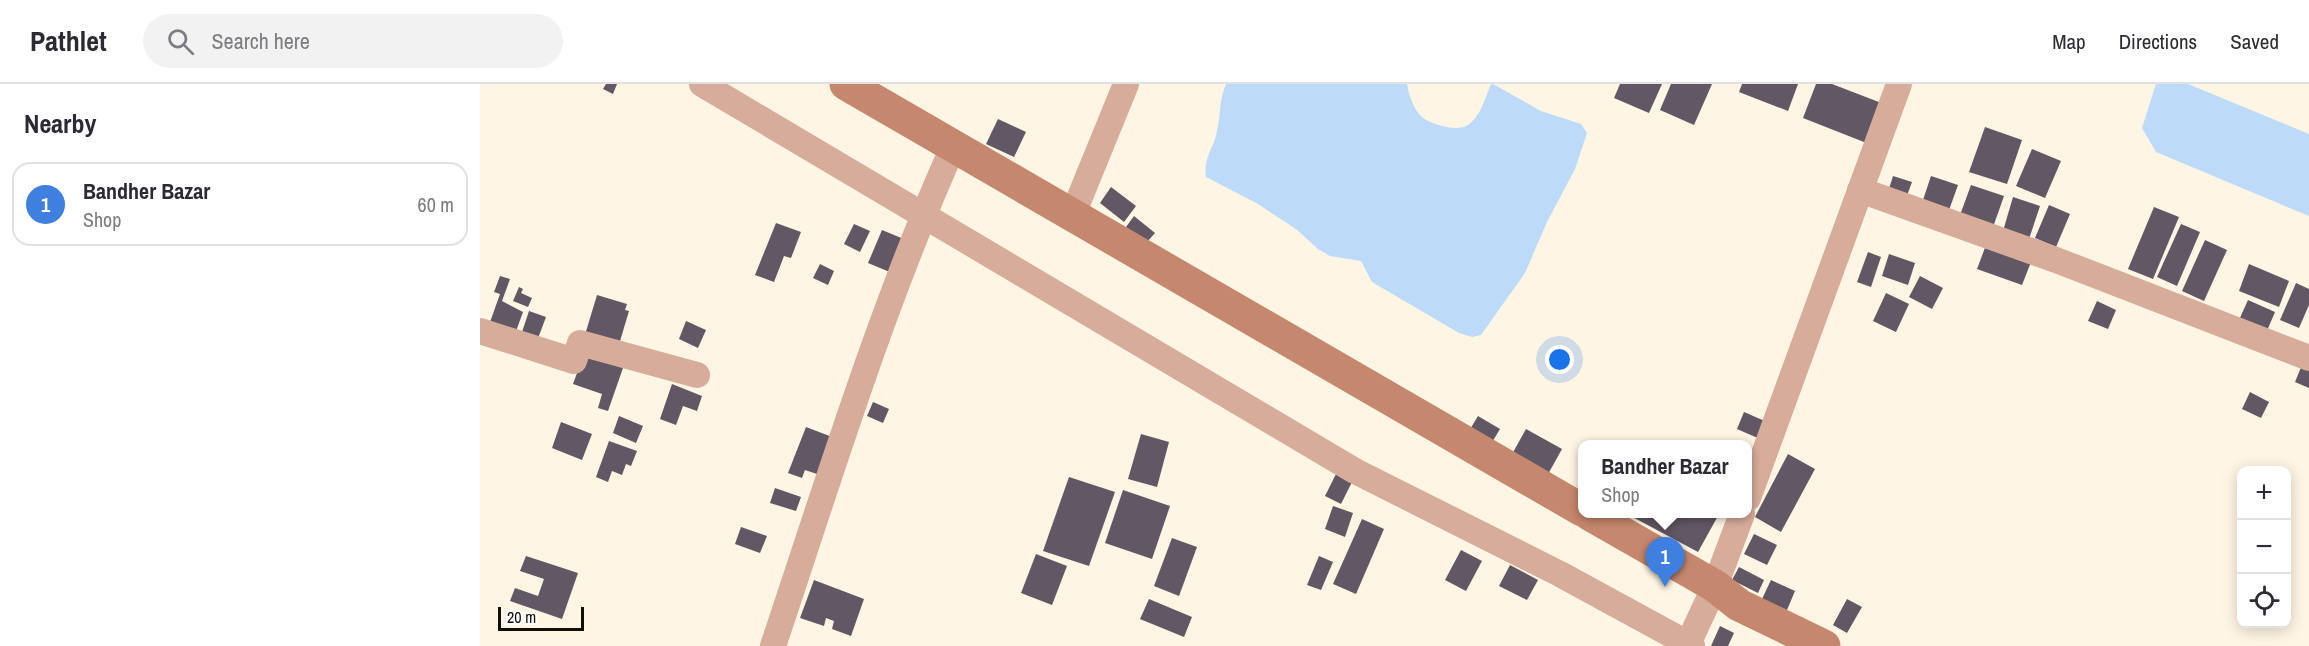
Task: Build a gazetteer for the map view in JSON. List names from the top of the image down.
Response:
{
  "scale_bar": "20 m",
  "page": {
    "header": "Pathlet",
    "search": "Search here",
    "nav": ["Map", "Directions", "Saved"],
    "heading": "Nearby",
    "list": [
      {
        "mark": "1",
        "name": "Bandher Bazar",
        "note": "Shop",
        "value": "60 m"
      }
    ],
    "popup": ["Bandher Bazar", "Shop"],
    "map_buttons": ["+", "−"],
    "pins": "1",
    "scale": "20 m"
  }
}
